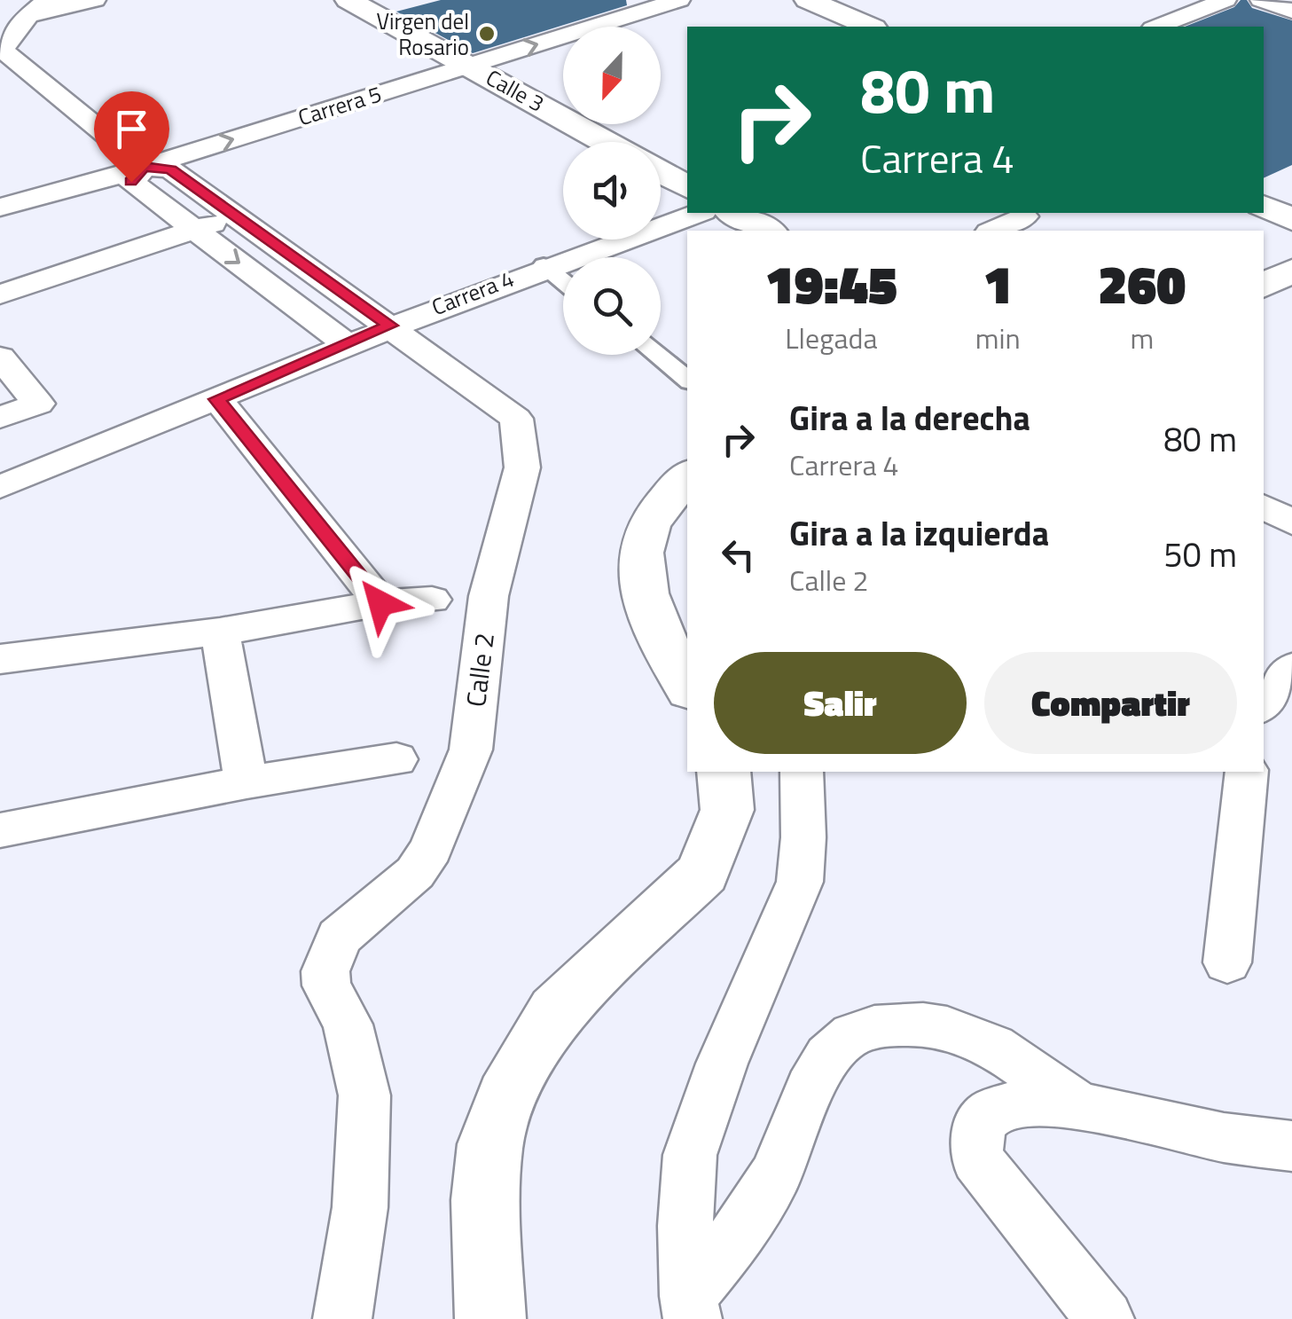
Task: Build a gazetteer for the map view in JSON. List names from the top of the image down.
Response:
{
  "streets": {
    "main road": ["Calle 3"],
    "street": ["Carrera 5", "Carrera 4", "Calle 2"]
  },
  "crossings": [
    ["Calle 3", "Carrera 5"],
    ["Carrera 5", "Calle 2"],
    ["Carrera 4", "Calle 2"]
  ],
  "one_way": ["Carrera 5"],
  "places": ["Virgen del Rosario"],
  "north": "bottom",
  "page": {
    "turn": ["80 m", "Carrera 4"],
    "eta": [
      "19:45",
      "Llegada",
      "1",
      "min",
      "260",
      "m"
    ],
    "list": [
      {
        "name": "Gira a la derecha",
        "note": "Carrera 4",
        "value": "80 m"
      },
      {
        "name": "Gira a la izquierda",
        "note": "Calle 2",
        "value": "50 m"
      }
    ],
    "buttons": ["Salir", "Compartir"]
  }
}
